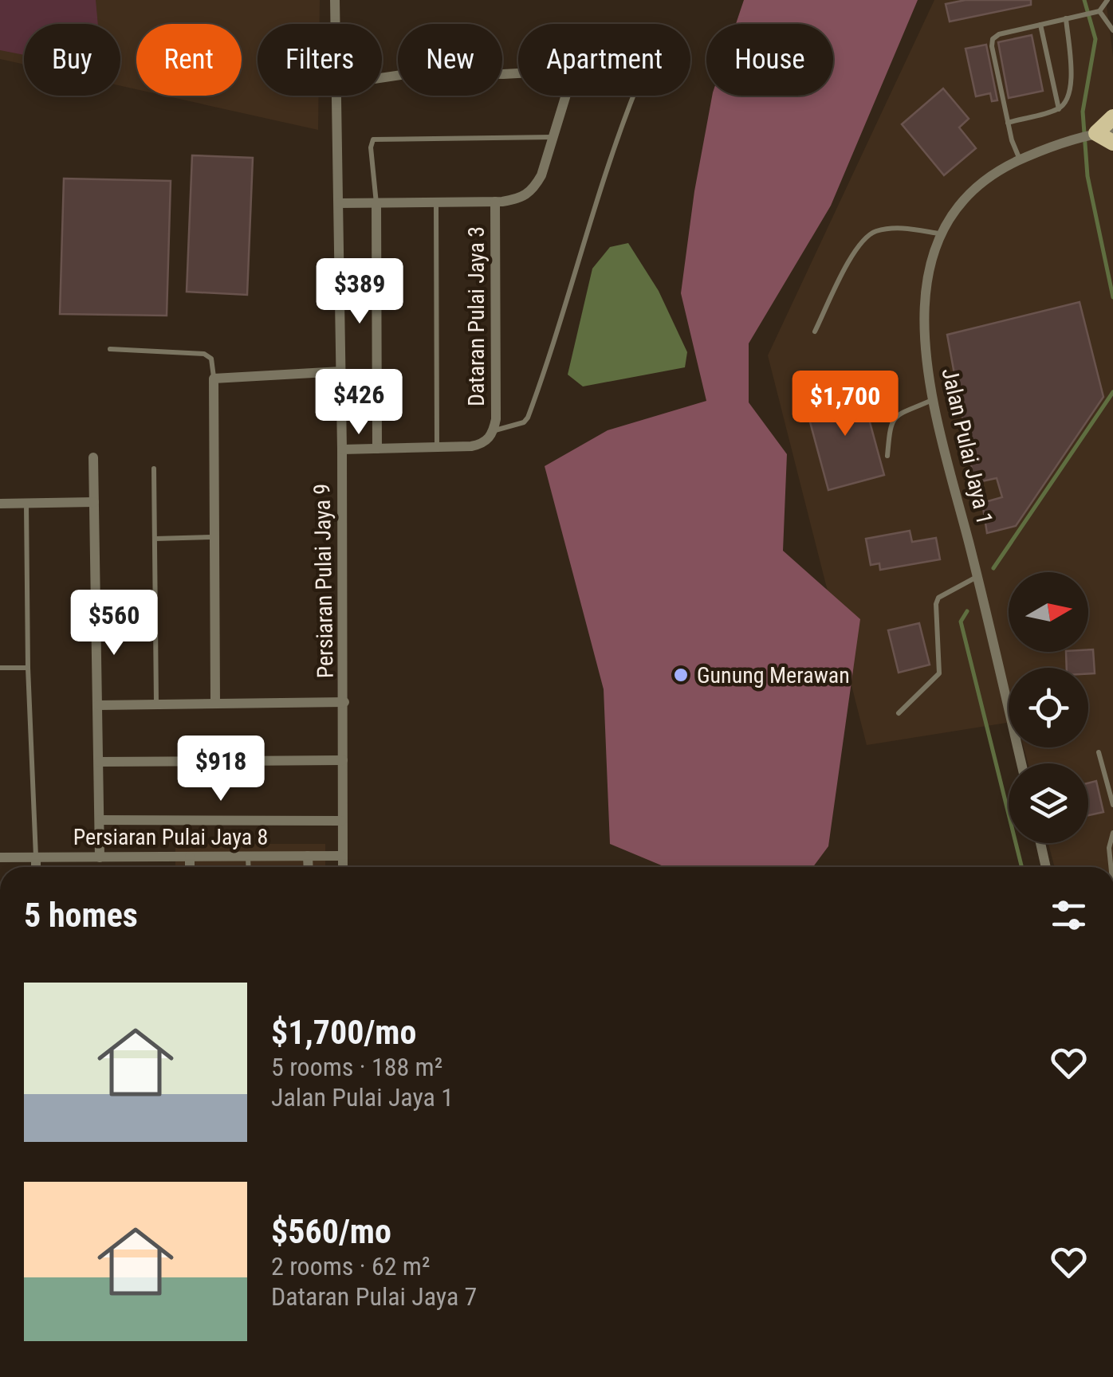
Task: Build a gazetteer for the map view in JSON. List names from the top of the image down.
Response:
{
  "streets": {
    "street": [
      "Dataran Pulai Jaya 3",
      "Jalan Pulai Jaya 1",
      "Persiaran Pulai Jaya 9",
      "Persiaran Pulai Jaya 8"
    ]
  },
  "crossings": [
    ["Persiaran Pulai Jaya 9", "Persiaran Pulai Jaya 8"]
  ],
  "places": ["Gunung Merawan"],
  "north": "right",
  "page": {
    "chip": [
      "Buy",
      "Rent",
      "Filters",
      "New",
      "Apartment",
      "House"
    ],
    "price": [
      "$389",
      "$426",
      "$1,700",
      "$560",
      "$918"
    ],
    "heading": "5 homes",
    "list": [
      {
        "name": "$1,700/mo",
        "note": "5 rooms · 188 m² · Jalan Pulai Jaya 1"
      },
      {
        "name": "$560/mo",
        "note": "2 rooms · 62 m² · Dataran Pulai Jaya 7"
      }
    ]
  }
}
